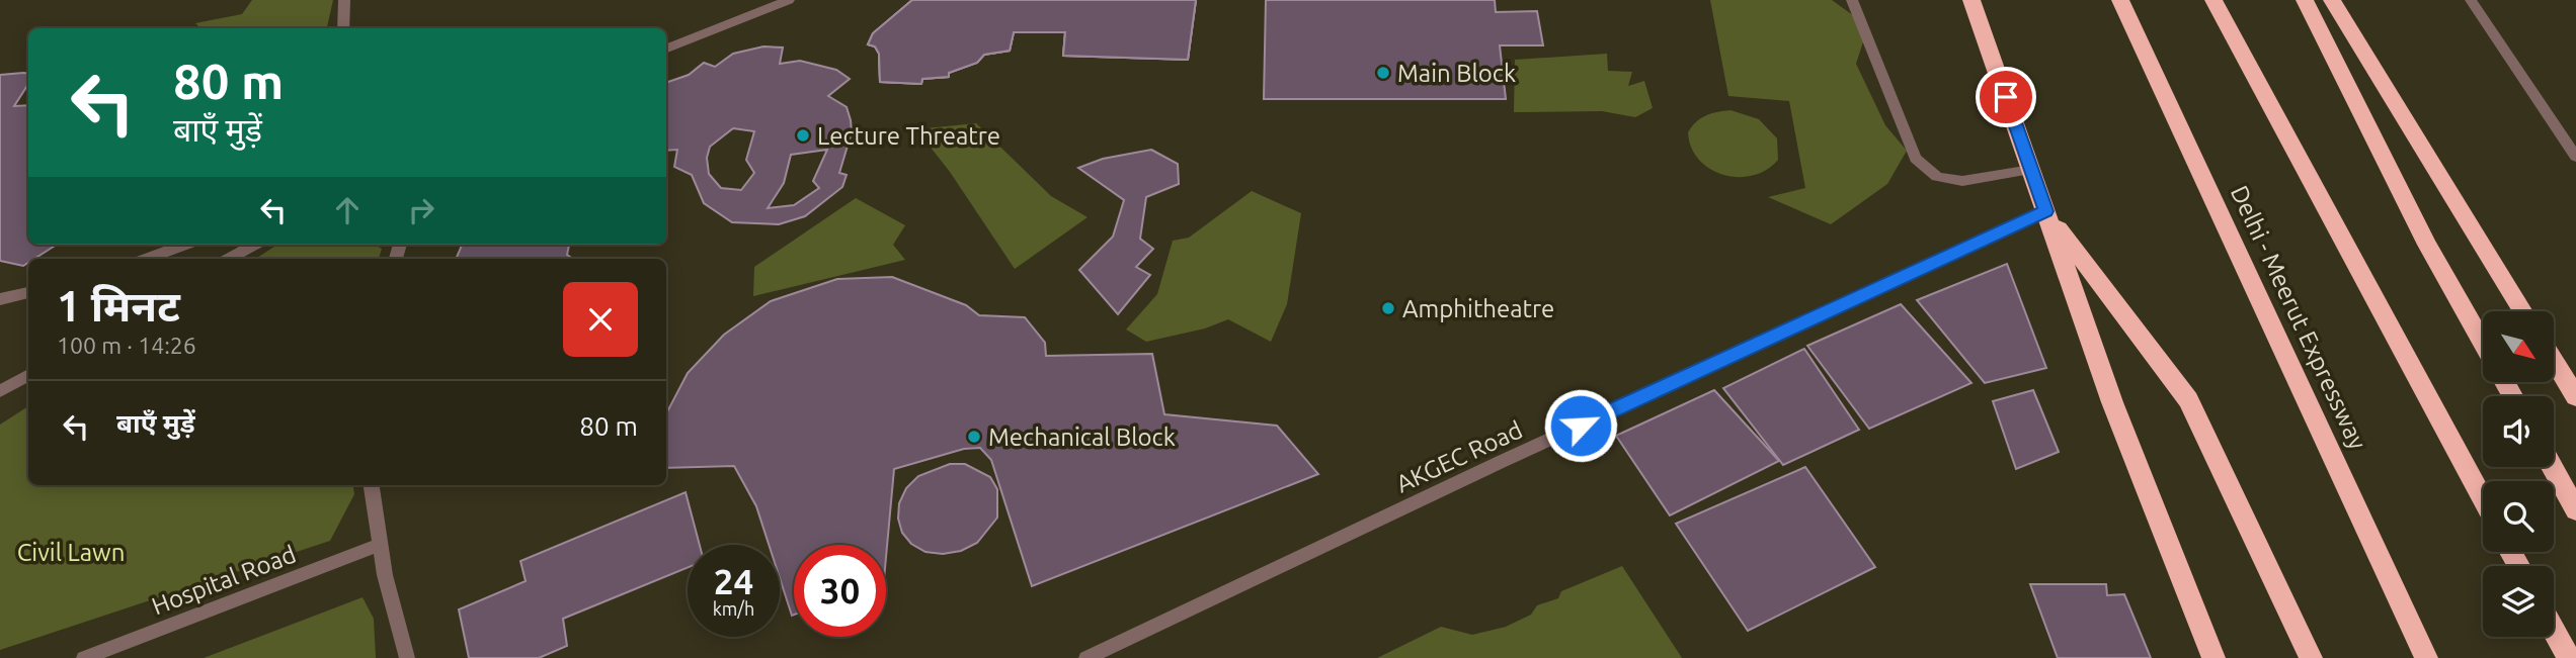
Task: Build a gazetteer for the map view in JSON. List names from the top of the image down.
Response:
{
  "streets": {
    "highway": ["Delhi - Meerut Expressway"],
    "street": ["AKGEC Road", "Hospital Road"]
  },
  "parks": ["Civil Lawn"],
  "places": [
    "Main Block",
    "Lecture Threatre",
    "Amphitheatre",
    "Mechanical Block"
  ],
  "north": "bottom right",
  "page": {
    "turn": ["80 m", "बाएँ मुड़ें"],
    "heading": ["1 मिनट", "100 m · 14:26"],
    "list": [
      {
        "name": "बाएँ मुड़ें",
        "value": "80 m"
      }
    ],
    "speed": "24 km/h",
    "limit": "30"
  }
}
